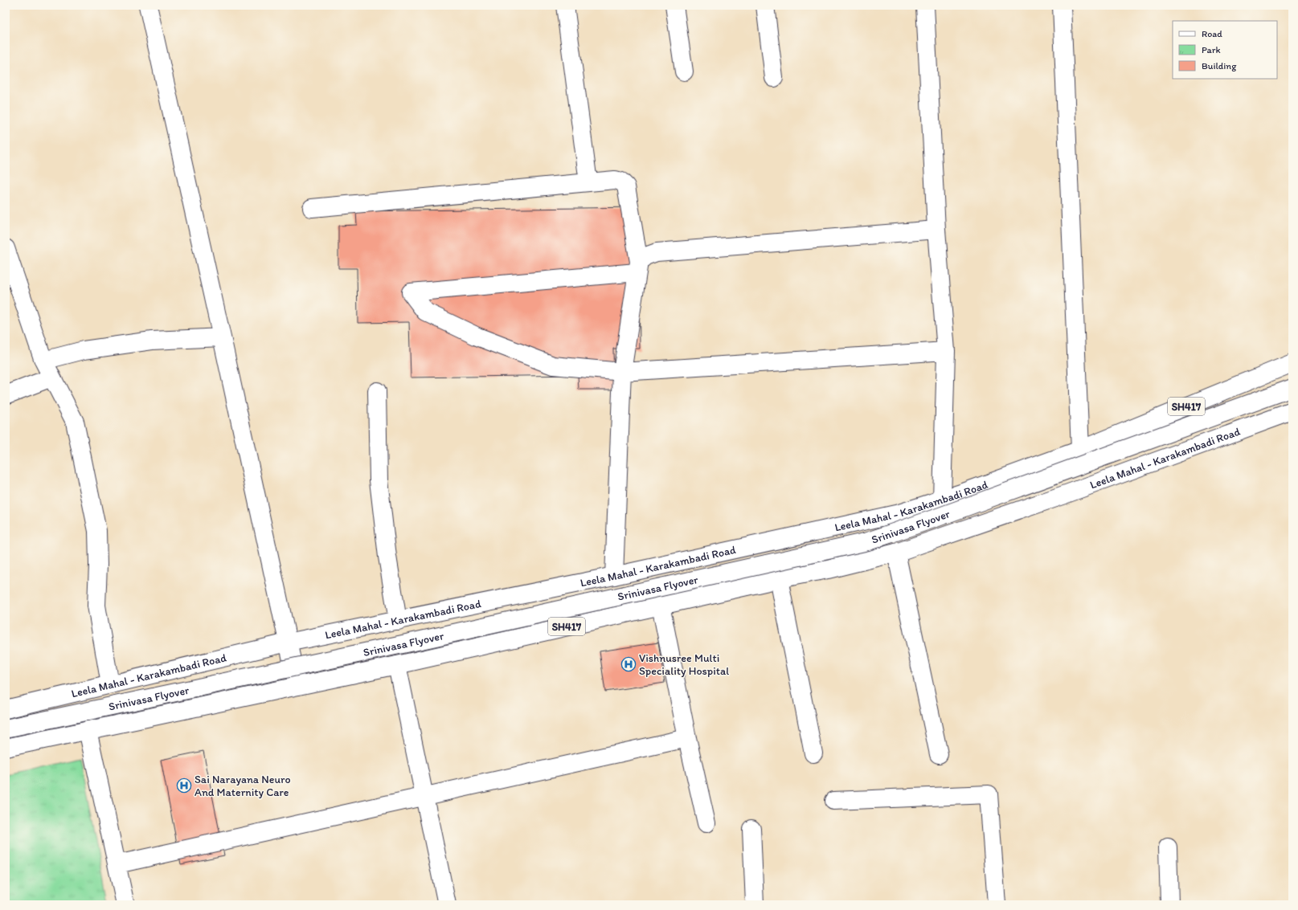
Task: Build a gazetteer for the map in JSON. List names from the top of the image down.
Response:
{
  "streets": {
    "street": ["SH417", "Leela Mahal - Karakambadi Road", "Srinivasa Flyover"]
  },
  "places": {
    "hospital": ["Vishnusree Multi Speciality Hospital", "Sai Narayana Neuro And Maternity Care"]
  },
  "legend": ["Road", "Park", "Building"]
}
